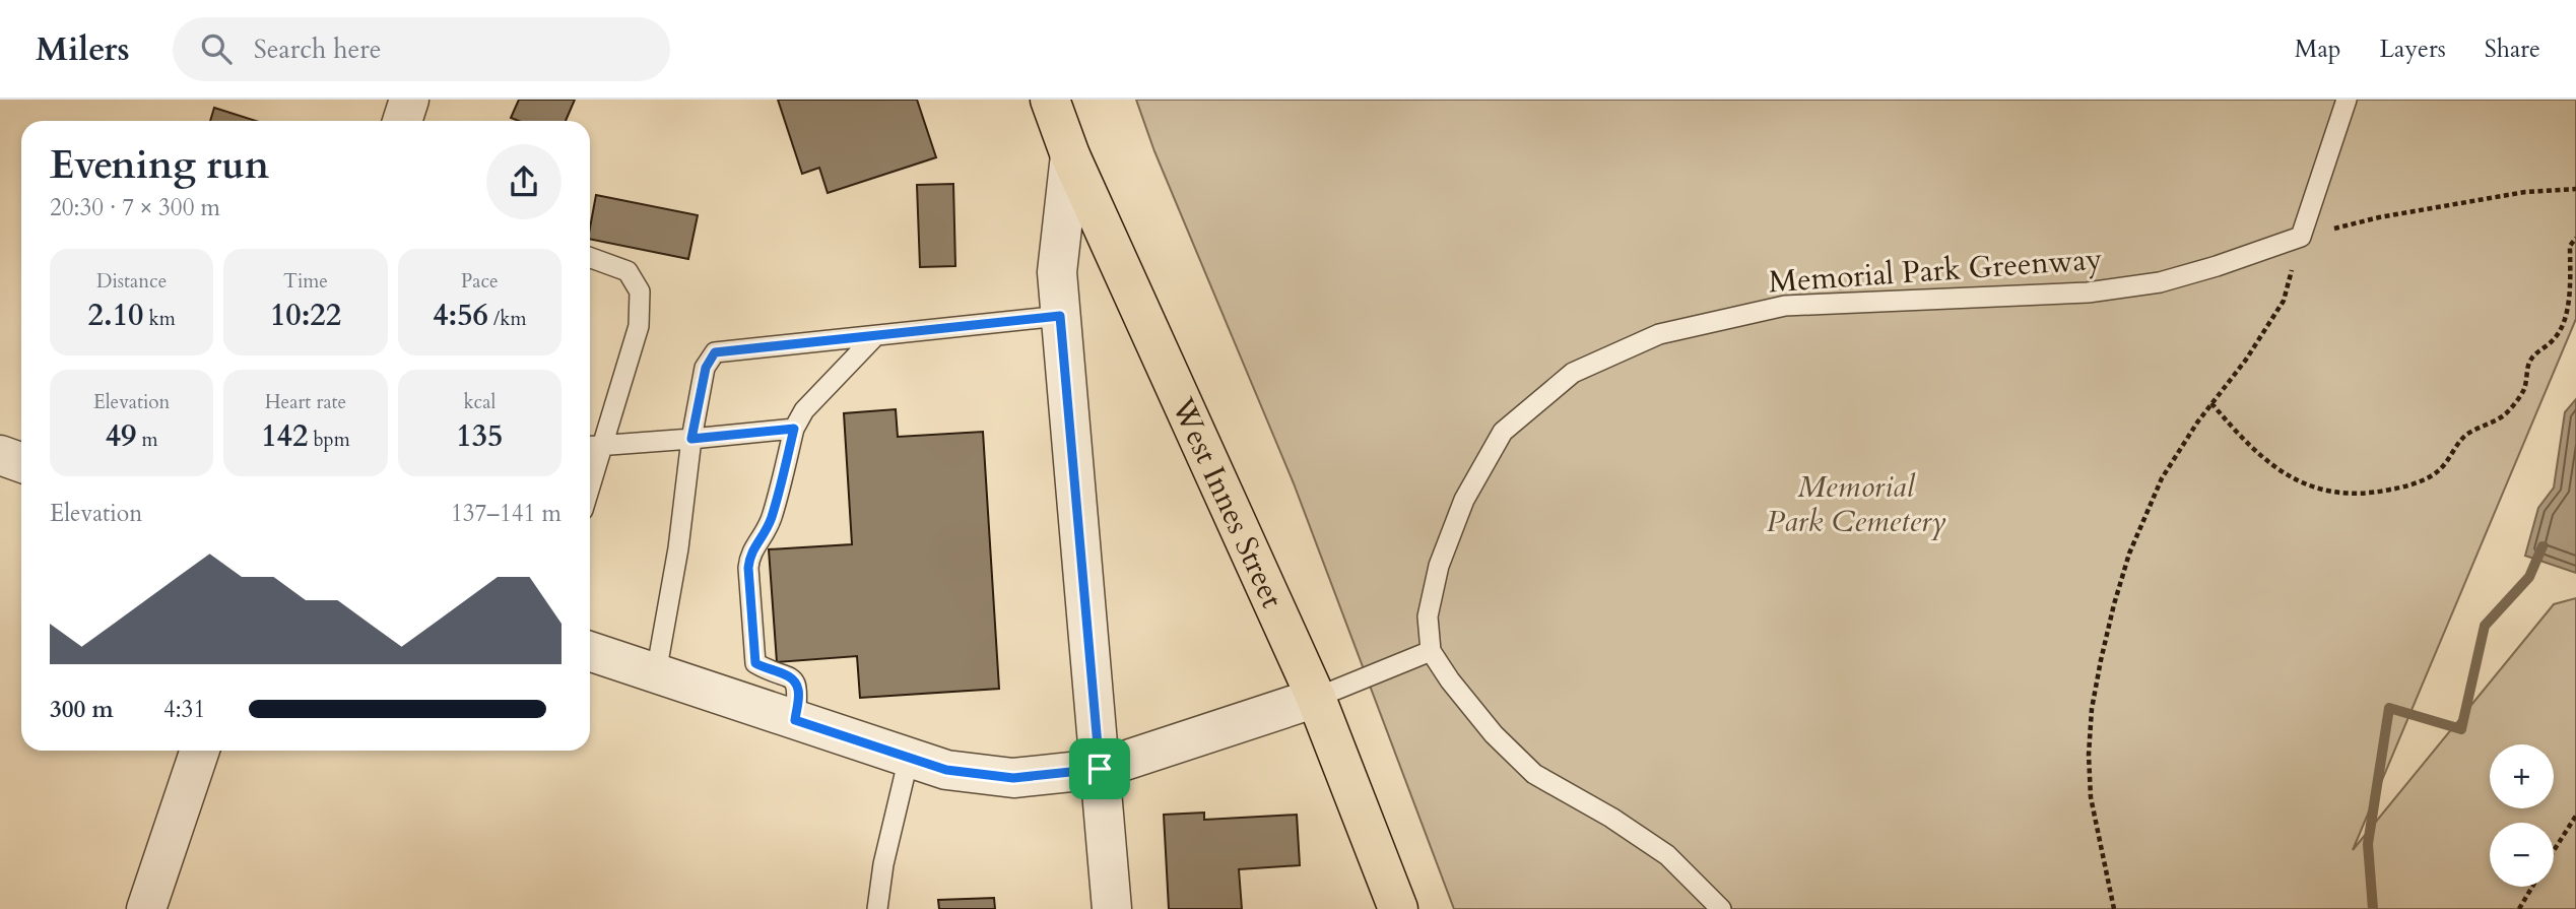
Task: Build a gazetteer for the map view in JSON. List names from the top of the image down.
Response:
{
  "streets": {
    "main road": ["West Innes Street"],
    "lane": ["Memorial Park Greenway"]
  },
  "parks": ["Memorial Park Cemetery"],
  "page": {
    "header": "Milers",
    "search": "Search here",
    "nav": ["Map", "Layers", "Share"],
    "heading": ["Evening run", "20:30 · 7 × 300 m"],
    "stats": [
      ["Distance", "2.10 km"],
      ["Time", "10:22"],
      ["Pace", "4:56 /km"],
      ["Elevation", "49 m"],
      ["Heart rate", "142 bpm"],
      ["kcal", "135"]
    ],
    "chart": ["Elevation", "137–141 m"],
    "list": [
      {
        "name": "300 m",
        "note": "4:31"
      }
    ],
    "map_buttons": ["+", "−"]
  }
}
